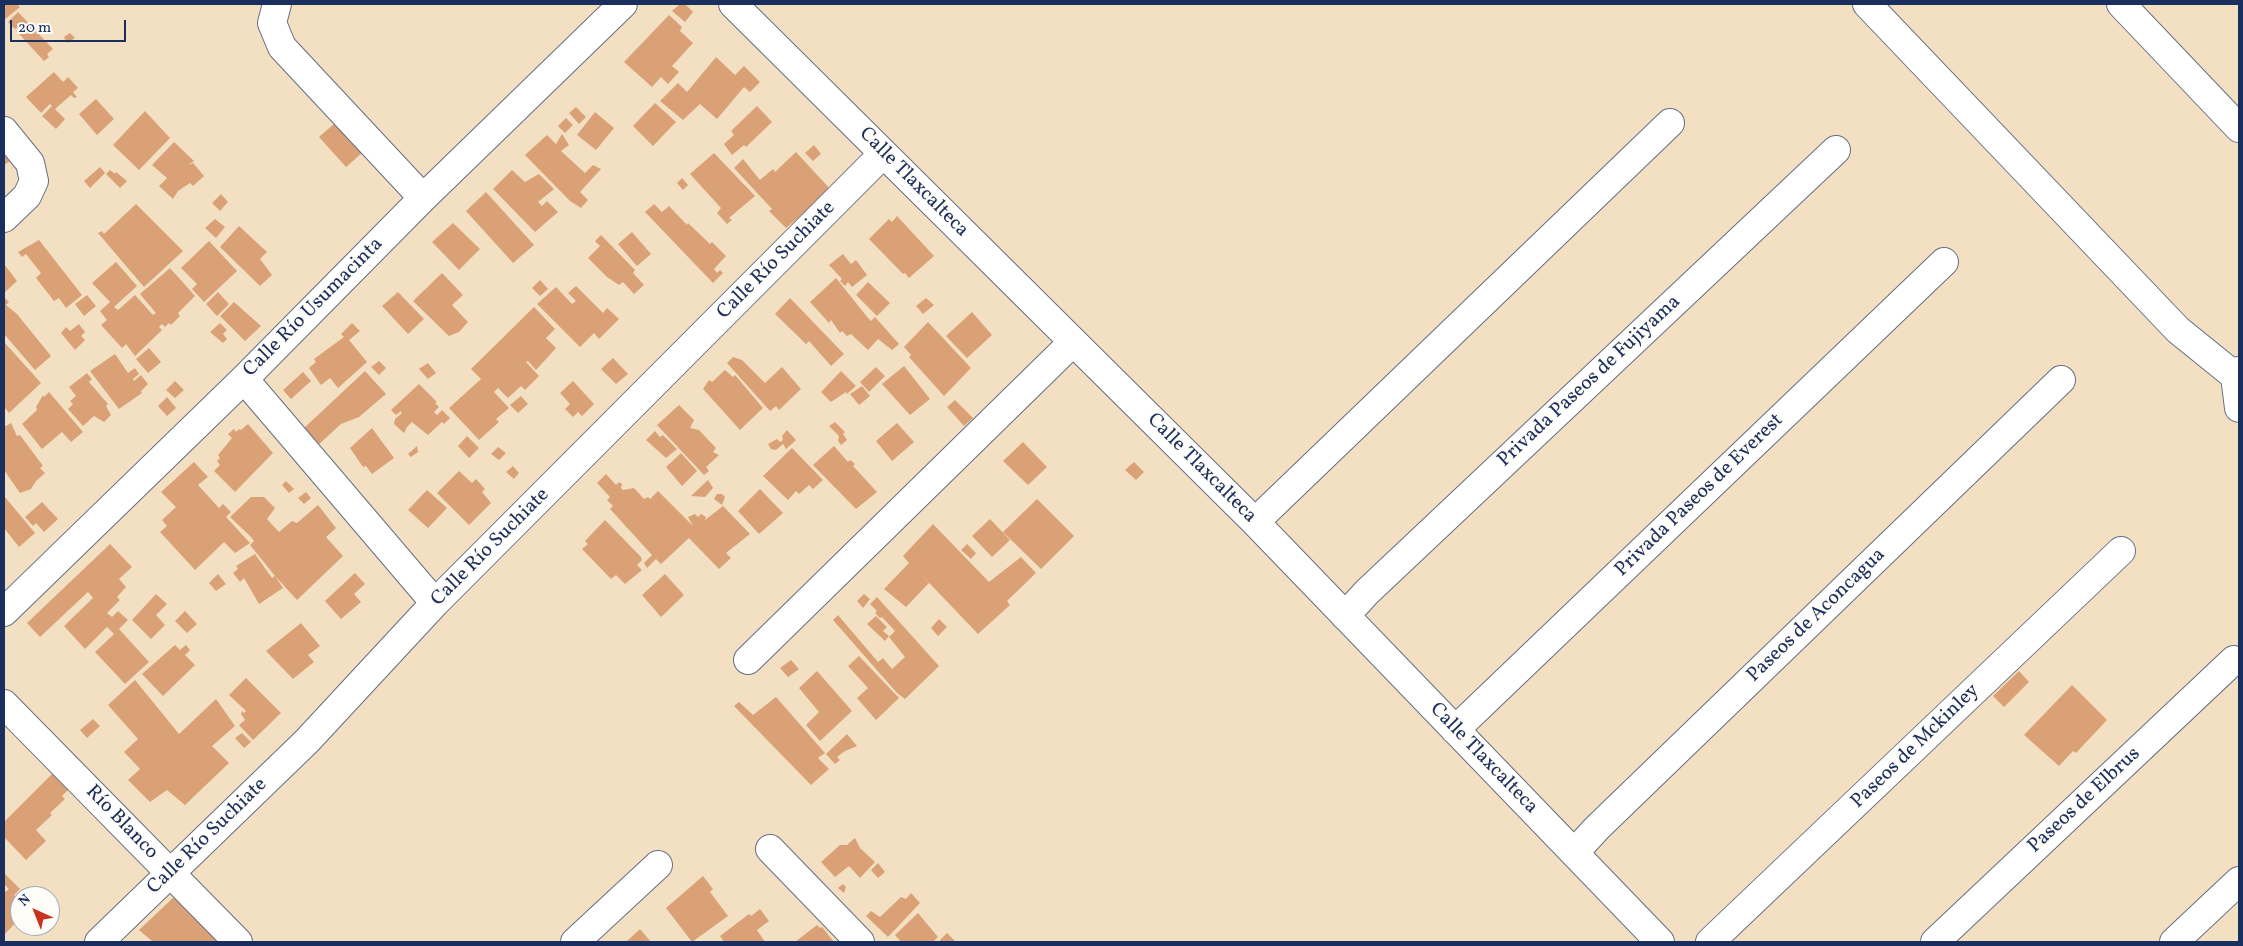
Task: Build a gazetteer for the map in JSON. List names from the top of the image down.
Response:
{
  "streets": {
    "street": [
      "Calle Tlaxcalteca",
      "Calle Río Suchiate",
      "Calle Río Usumacinta",
      "Privada Paseos de Fujiyama",
      "Privada Paseos de Everest",
      "Paseos de Aconcagua",
      "Paseos de Mckinley",
      "Paseos de Elbrus",
      "Río Blanco"
    ]
  },
  "crossings": [
    ["Calle Tlaxcalteca", "Calle Río Suchiate"],
    ["Calle Tlaxcalteca", "Privada Paseos de Fujiyama"],
    ["Calle Tlaxcalteca", "Privada Paseos de Everest"],
    ["Calle Tlaxcalteca", "Paseos de Aconcagua"],
    ["Calle Río Suchiate", "Río Blanco"]
  ],
  "scale_bar": "20 m",
  "north": "top left"
}
